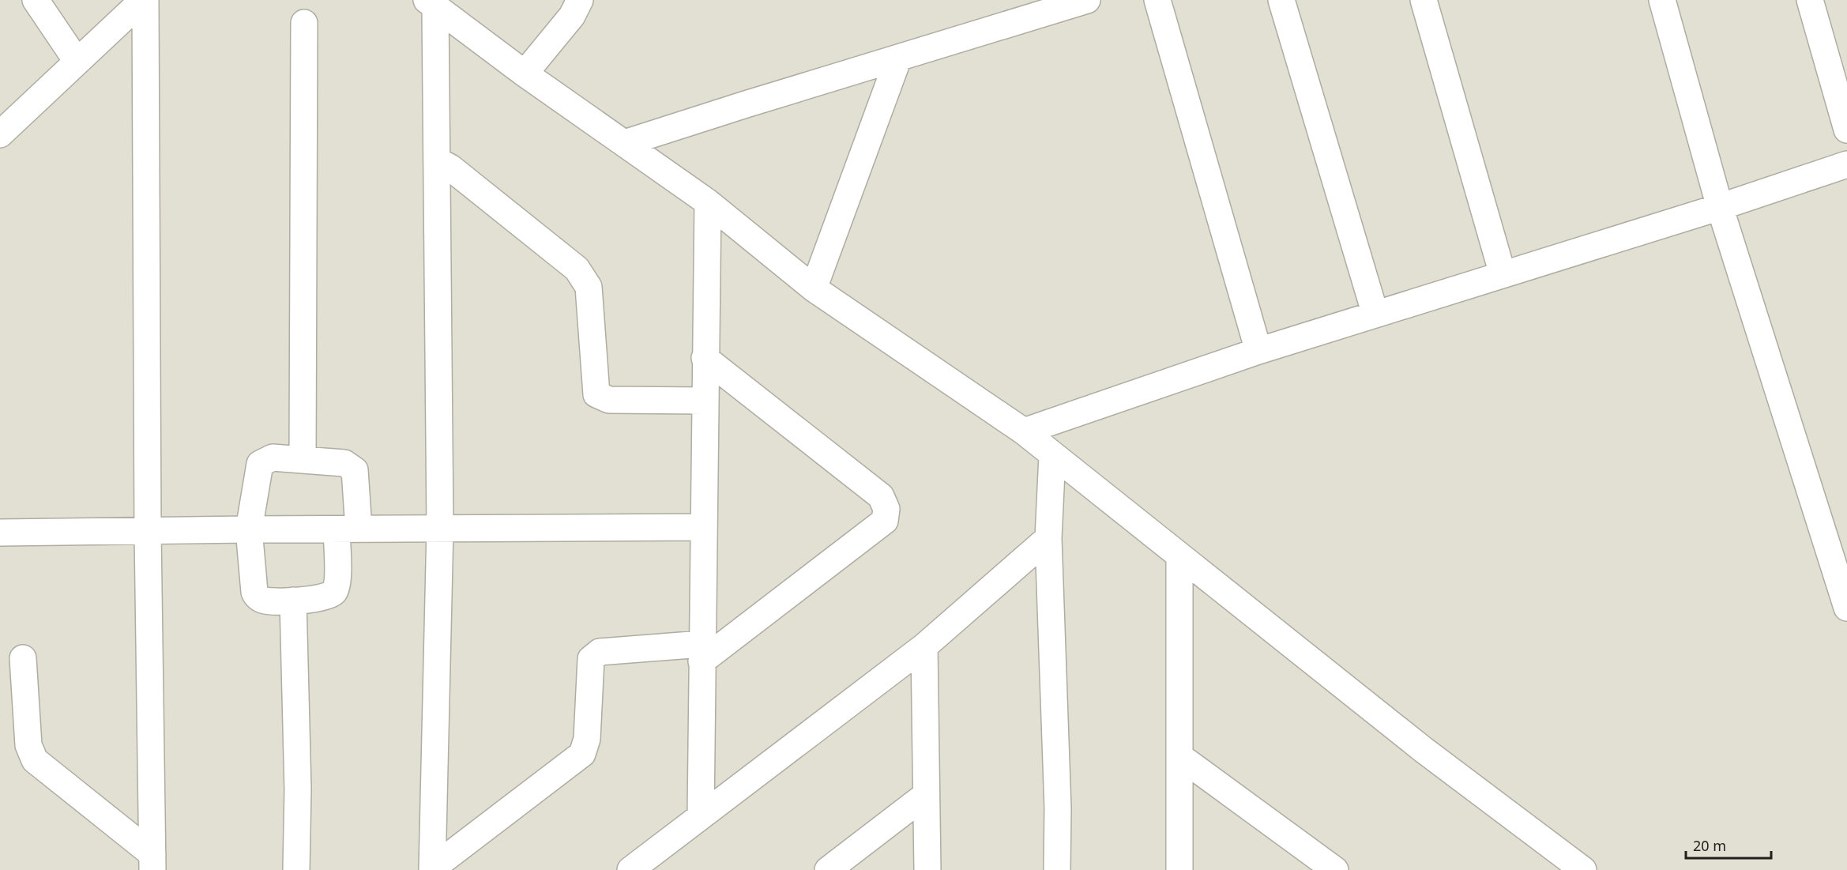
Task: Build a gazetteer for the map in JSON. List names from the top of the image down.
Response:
{
  "scale_bar": "20 m"
}
